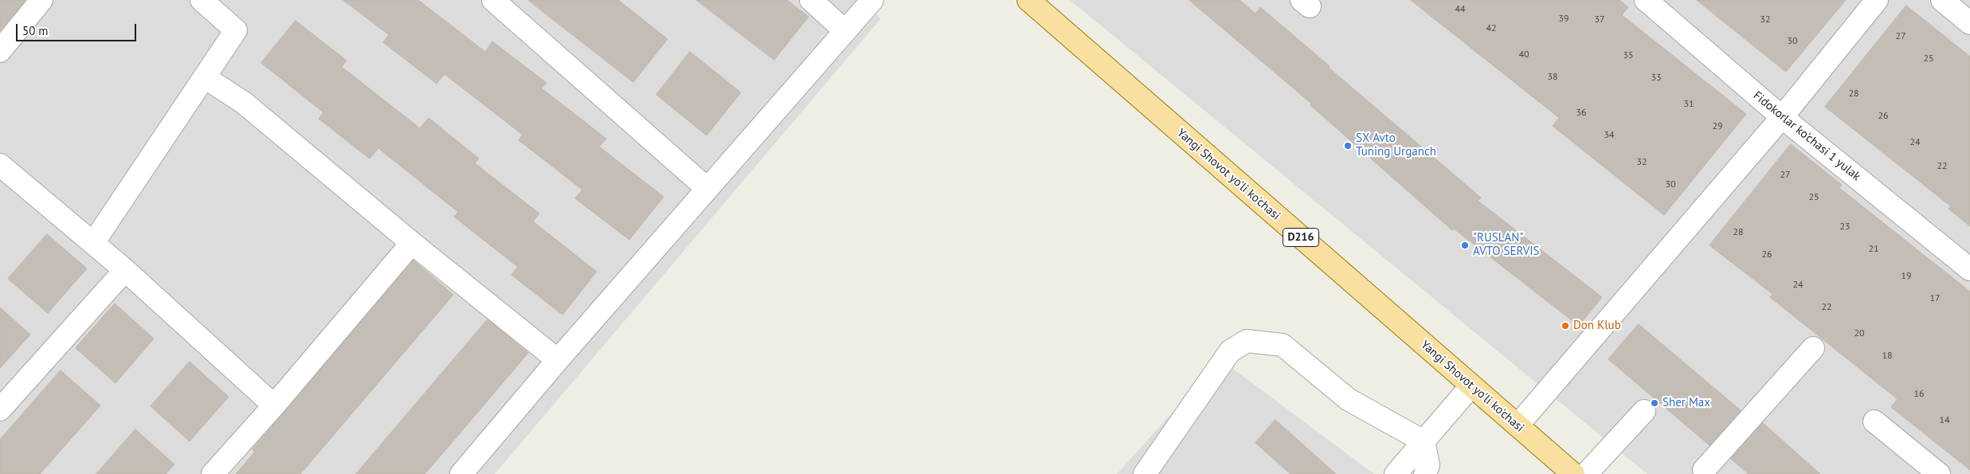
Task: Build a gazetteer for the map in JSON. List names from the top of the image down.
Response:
{
  "streets": {
    "main road": ["Yangi Shovot yo'li ko'chasi", "D216"],
    "street": ["Fidokorlar ko'chasi 1 yulak"]
  },
  "places": [
    "SX Avto Tuning Urganch",
    "\"RUSLAN\" AVTO SERVIS",
    "Don Klub",
    "Sher Max"
  ],
  "house_numbers": [
    "44",
    "39",
    "37",
    "32",
    "42",
    "27",
    "30",
    "40",
    "35",
    "25",
    "38",
    "33",
    "28",
    "31",
    "36",
    "26",
    "29",
    "34",
    "24",
    "32",
    "22",
    "27",
    "30",
    "25",
    "23",
    "28",
    "21",
    "26",
    "19",
    "24",
    "17",
    "22",
    "20",
    "18",
    "16",
    "14"
  ],
  "scale_bar": "50 m"
}
